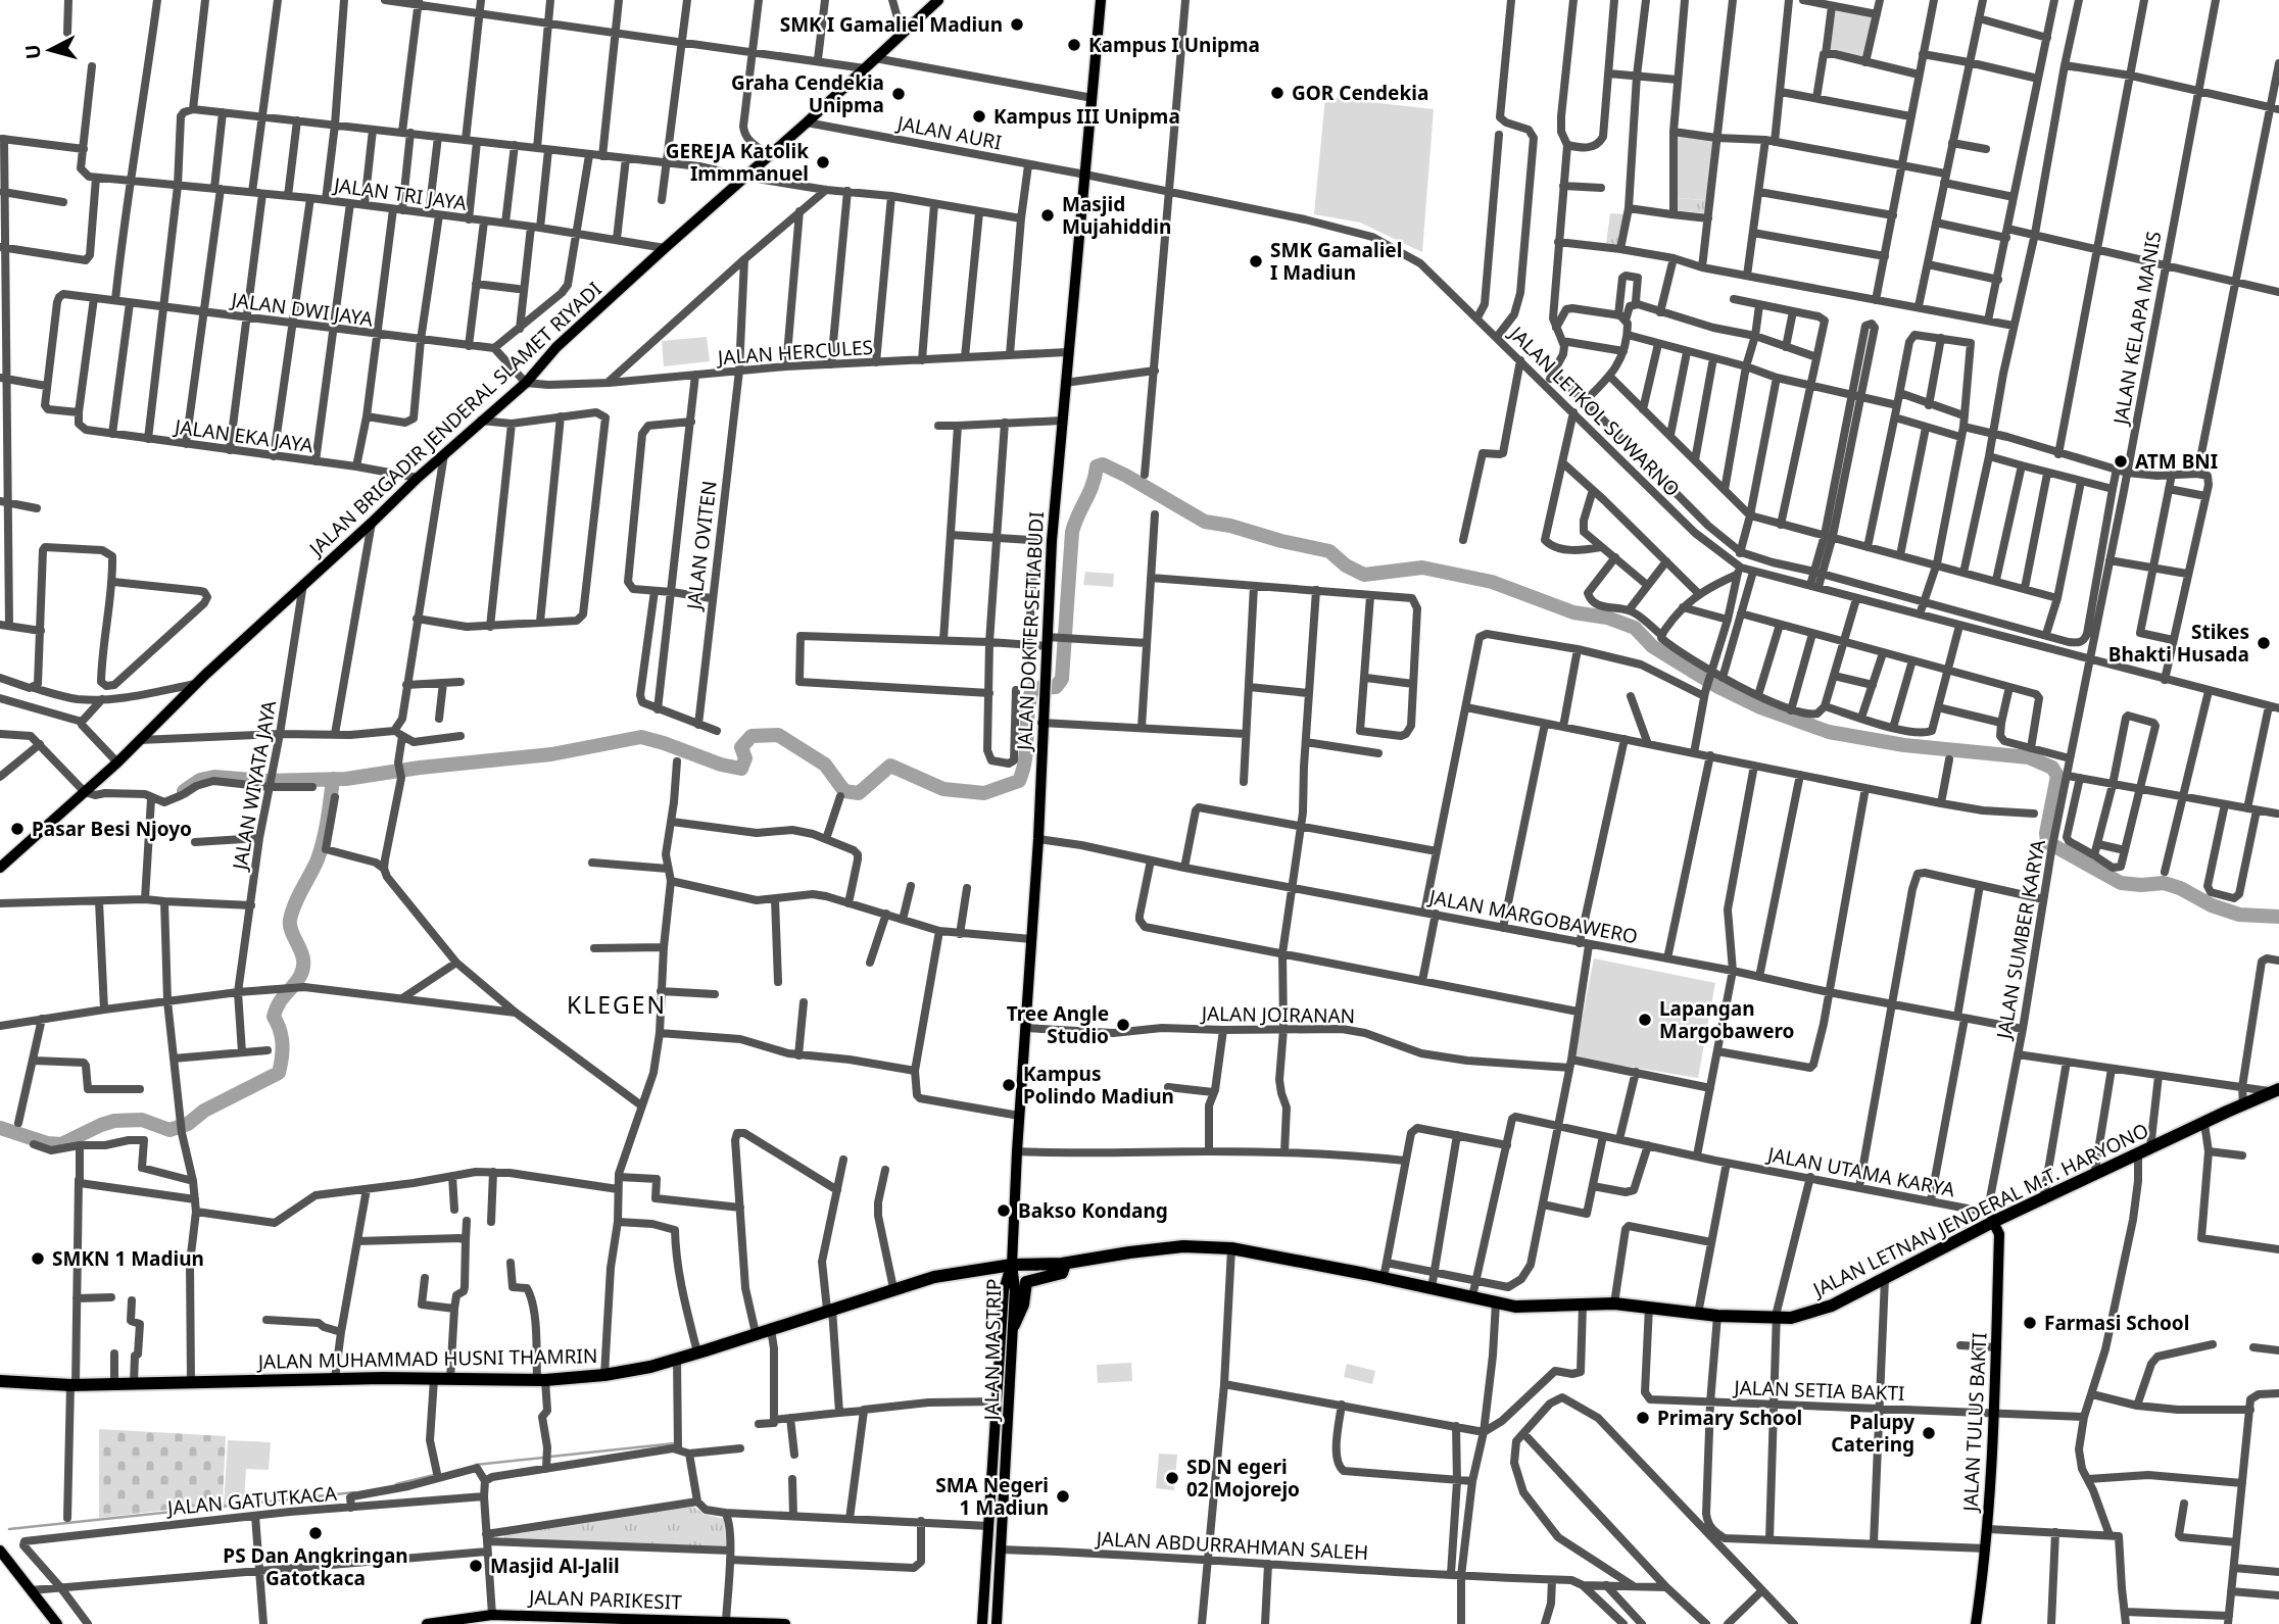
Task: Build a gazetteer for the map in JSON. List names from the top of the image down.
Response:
{
  "streets": {
    "highway": ["JALAN LETNAN JENDERAL M.T. HARYONO", "JALAN MUHAMMAD HUSNI THAMRIN"],
    "main road": [
      "JALAN BRIGADIR JENDERAL SLAMET RIYADI",
      "JALAN DOKTER SETIABUDI",
      "JALAN MASTRIP",
      "JALAN TULUS BAKTI",
      "JALAN PARIKESIT"
    ],
    "street": [
      "JALAN AURI",
      "JALAN TRI JAYA",
      "JALAN DWI JAYA",
      "JALAN KELAPA MANIS",
      "JALAN HERCULES",
      "JALAN LETKOL SUWARNO",
      "JALAN EKA JAYA",
      "JALAN OVITEN",
      "JALAN WIYATA JAYA",
      "JALAN MARGOBAWERO",
      "JALAN SUMBER KARYA",
      "JALAN JOIRANAN",
      "JALAN UTAMA KARYA",
      "JALAN SETIA BAKTI",
      "JALAN GATUTKACA",
      "JALAN ABDURRAHMAN SALEH"
    ]
  },
  "crossings": [
    ["JALAN AURI", "JALAN LETKOL SUWARNO"],
    ["JALAN AURI", "JALAN BRIGADIR JENDERAL SLAMET RIYADI"],
    ["JALAN AURI", "JALAN DOKTER SETIABUDI"],
    ["JALAN TRI JAYA", "JALAN BRIGADIR JENDERAL SLAMET RIYADI"],
    ["JALAN KELAPA MANIS", "JALAN LETKOL SUWARNO"],
    ["JALAN KELAPA MANIS", "JALAN SUMBER KARYA"],
    ["JALAN HERCULES", "JALAN BRIGADIR JENDERAL SLAMET RIYADI"],
    ["JALAN HERCULES", "JALAN OVITEN"],
    ["JALAN HERCULES", "JALAN DOKTER SETIABUDI"],
    ["JALAN LETKOL SUWARNO", "JALAN DOKTER SETIABUDI"],
    ["JALAN LETKOL SUWARNO", "JALAN SUMBER KARYA"],
    ["JALAN BRIGADIR JENDERAL SLAMET RIYADI", "JALAN EKA JAYA"],
    ["JALAN BRIGADIR JENDERAL SLAMET RIYADI", "JALAN WIYATA JAYA"],
    ["JALAN DOKTER SETIABUDI", "JALAN MARGOBAWERO"],
    ["JALAN DOKTER SETIABUDI", "JALAN JOIRANAN"],
    ["JALAN DOKTER SETIABUDI", "JALAN LETNAN JENDERAL M.T. HARYONO"],
    ["JALAN DOKTER SETIABUDI", "JALAN MASTRIP"],
    ["JALAN DOKTER SETIABUDI", "JALAN MUHAMMAD HUSNI THAMRIN"],
    ["JALAN MARGOBAWERO", "JALAN SUMBER KARYA"],
    ["JALAN SUMBER KARYA", "JALAN UTAMA KARYA"],
    ["JALAN SUMBER KARYA", "JALAN LETNAN JENDERAL M.T. HARYONO"],
    ["JALAN SUMBER KARYA", "JALAN TULUS BAKTI"],
    ["JALAN UTAMA KARYA", "JALAN LETNAN JENDERAL M.T. HARYONO"],
    ["JALAN UTAMA KARYA", "JALAN TULUS BAKTI"],
    ["JALAN LETNAN JENDERAL M.T. HARYONO", "JALAN MASTRIP"],
    ["JALAN LETNAN JENDERAL M.T. HARYONO", "JALAN MUHAMMAD HUSNI THAMRIN"],
    ["JALAN LETNAN JENDERAL M.T. HARYONO", "JALAN SETIA BAKTI"],
    ["JALAN LETNAN JENDERAL M.T. HARYONO", "JALAN TULUS BAKTI"],
    ["JALAN MASTRIP", "JALAN MUHAMMAD HUSNI THAMRIN"],
    ["JALAN MASTRIP", "JALAN ABDURRAHMAN SALEH"],
    ["JALAN SETIA BAKTI", "JALAN TULUS BAKTI"]
  ],
  "districts": ["KLEGEN"],
  "places": [
    "SMK I Gamaliel Madiun",
    "Kampus I Unipma",
    "GOR Cendekia",
    "Graha Cendekia Unipma",
    "Kampus III Unipma",
    "GEREJA Katolik Immmanuel",
    "Masjid Mujahiddin",
    "SMK Gamaliel I Madiun",
    "ATM BNI",
    "Stikes Bhakti Husada",
    "Pasar Besi Njoyo",
    "Lapangan Margobawero",
    "Tree Angle Studio",
    "Kampus Polindo Madiun",
    "Bakso Kondang",
    "SMKN 1 Madiun",
    "Farmasi School",
    "Primary School",
    "Palupy Catering",
    "SD N egeri 02 Mojorejo",
    "SMA Negeri 1 Madiun",
    "PS Dan Angkringan Gatotkaca",
    "Masjid Al-Jalil"
  ],
  "north": "left"
}
